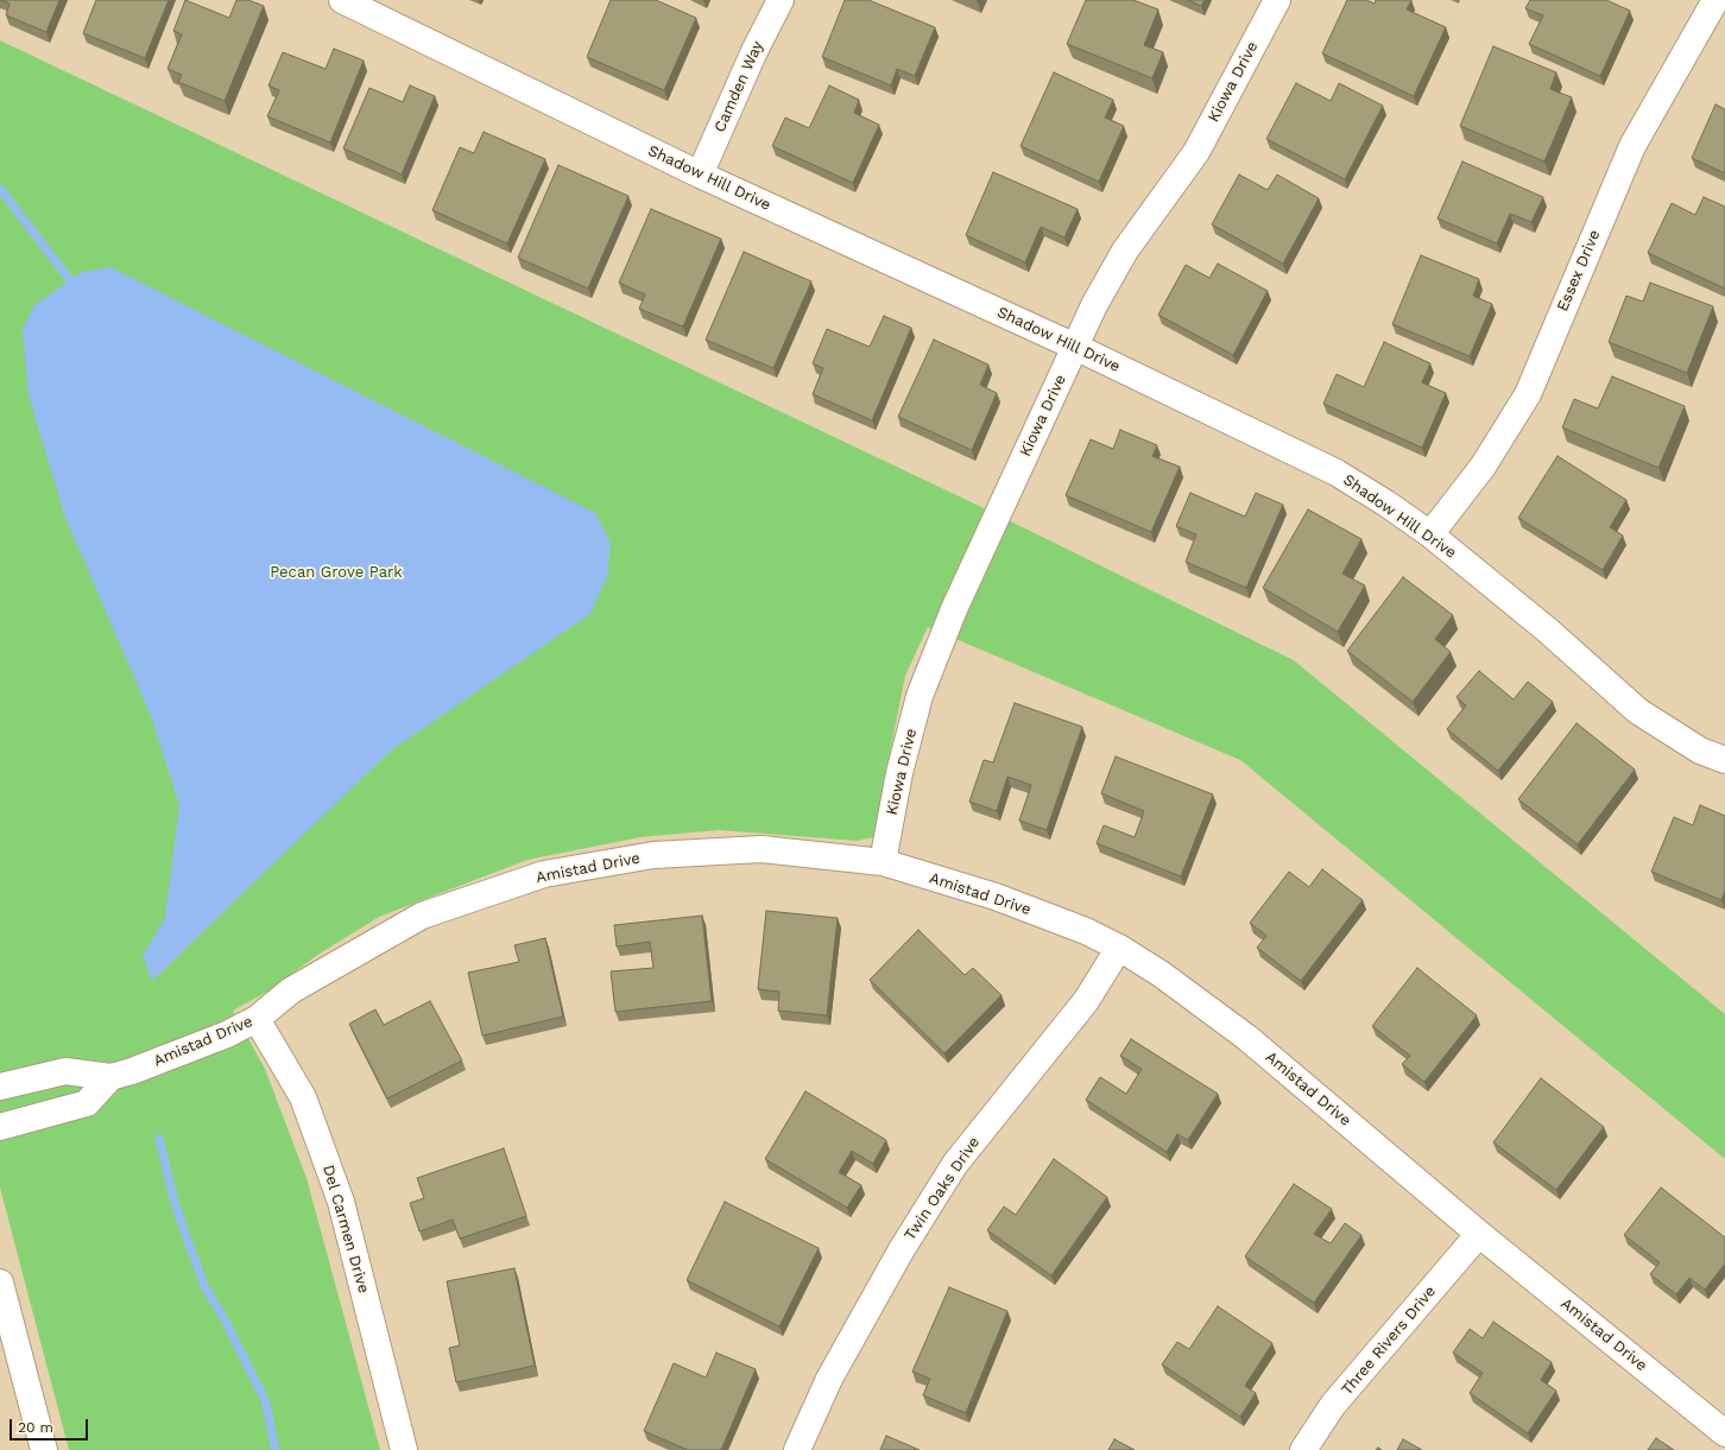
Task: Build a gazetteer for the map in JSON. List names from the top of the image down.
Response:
{
  "streets": {
    "street": [
      "Kiowa Drive",
      "Camden Way",
      "Shadow Hill Drive",
      "Essex Drive",
      "Amistad Drive",
      "Twin Oaks Drive",
      "Del Carmen Drive",
      "Three Rivers Drive"
    ]
  },
  "crossings": [
    ["Kiowa Drive", "Shadow Hill Drive"],
    ["Kiowa Drive", "Amistad Drive"],
    ["Camden Way", "Shadow Hill Drive"],
    ["Shadow Hill Drive", "Essex Drive"],
    ["Amistad Drive", "Twin Oaks Drive"],
    ["Amistad Drive", "Del Carmen Drive"],
    ["Amistad Drive", "Three Rivers Drive"]
  ],
  "parks": ["Pecan Grove Park"],
  "scale_bar": "20 m"
}
